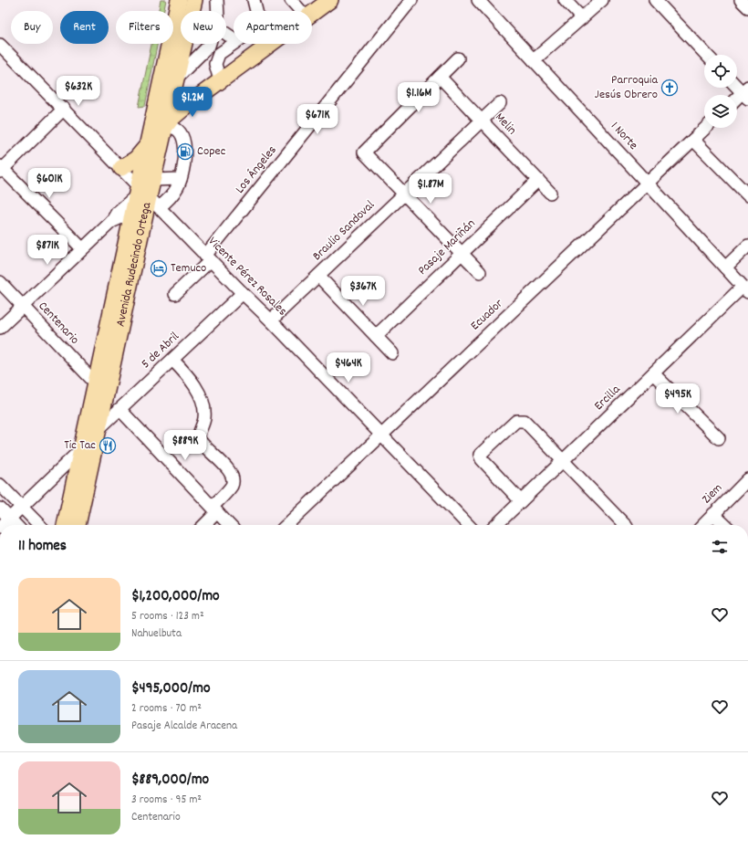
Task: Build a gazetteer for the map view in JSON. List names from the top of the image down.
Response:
{
  "streets": {
    "main road": ["Avenida Rudecindo Ortega"],
    "street": [
      "Melin",
      "1 Norte",
      "Los Ángeles",
      "Braulio Sandoval",
      "Pasaje Mariñán",
      "Vicente Pérez Rosales",
      "Ecuador",
      "Centenario",
      "5 de Abril",
      "Ercilla",
      "Ziem"
    ]
  },
  "crossings": [
    ["Melin", "Braulio Sandoval"],
    ["Melin", "Pasaje Mariñán"],
    ["1 Norte", "Ecuador"],
    ["1 Norte", "Ercilla"],
    ["Los Ángeles", "Vicente Pérez Rosales"],
    ["Braulio Sandoval", "Vicente Pérez Rosales"],
    ["Avenida Rudecindo Ortega", "Vicente Pérez Rosales"],
    ["Avenida Rudecindo Ortega", "Centenario"],
    ["Avenida Rudecindo Ortega", "5 de Abril"],
    ["Vicente Pérez Rosales", "Ecuador"],
    ["Vicente Pérez Rosales", "5 de Abril"]
  ],
  "places": {
    "church": ["Parroquia Jesús Obrero"],
    "fuel station": ["Copec"],
    "hotel": ["Temuco"],
    "restaurant": ["Tic Tac"]
  },
  "page": {
    "chip": [
      "Buy",
      "Rent",
      "Filters",
      "New",
      "Apartment"
    ],
    "price": [
      "$632K",
      "$1.16M",
      "$1.2M",
      "$671K",
      "$601K",
      "$1.87M",
      "$871K",
      "$367K",
      "$464K",
      "$495K",
      "$889K"
    ],
    "heading": "11 homes",
    "list": [
      {
        "name": "$1,200,000/mo",
        "note": "5 rooms · 123 m² · Nahuelbuta"
      },
      {
        "name": "$495,000/mo",
        "note": "2 rooms · 70 m² · Pasaje Alcalde Aracena"
      },
      {
        "name": "$889,000/mo",
        "note": "3 rooms · 95 m² · Centenario"
      }
    ]
  }
}
